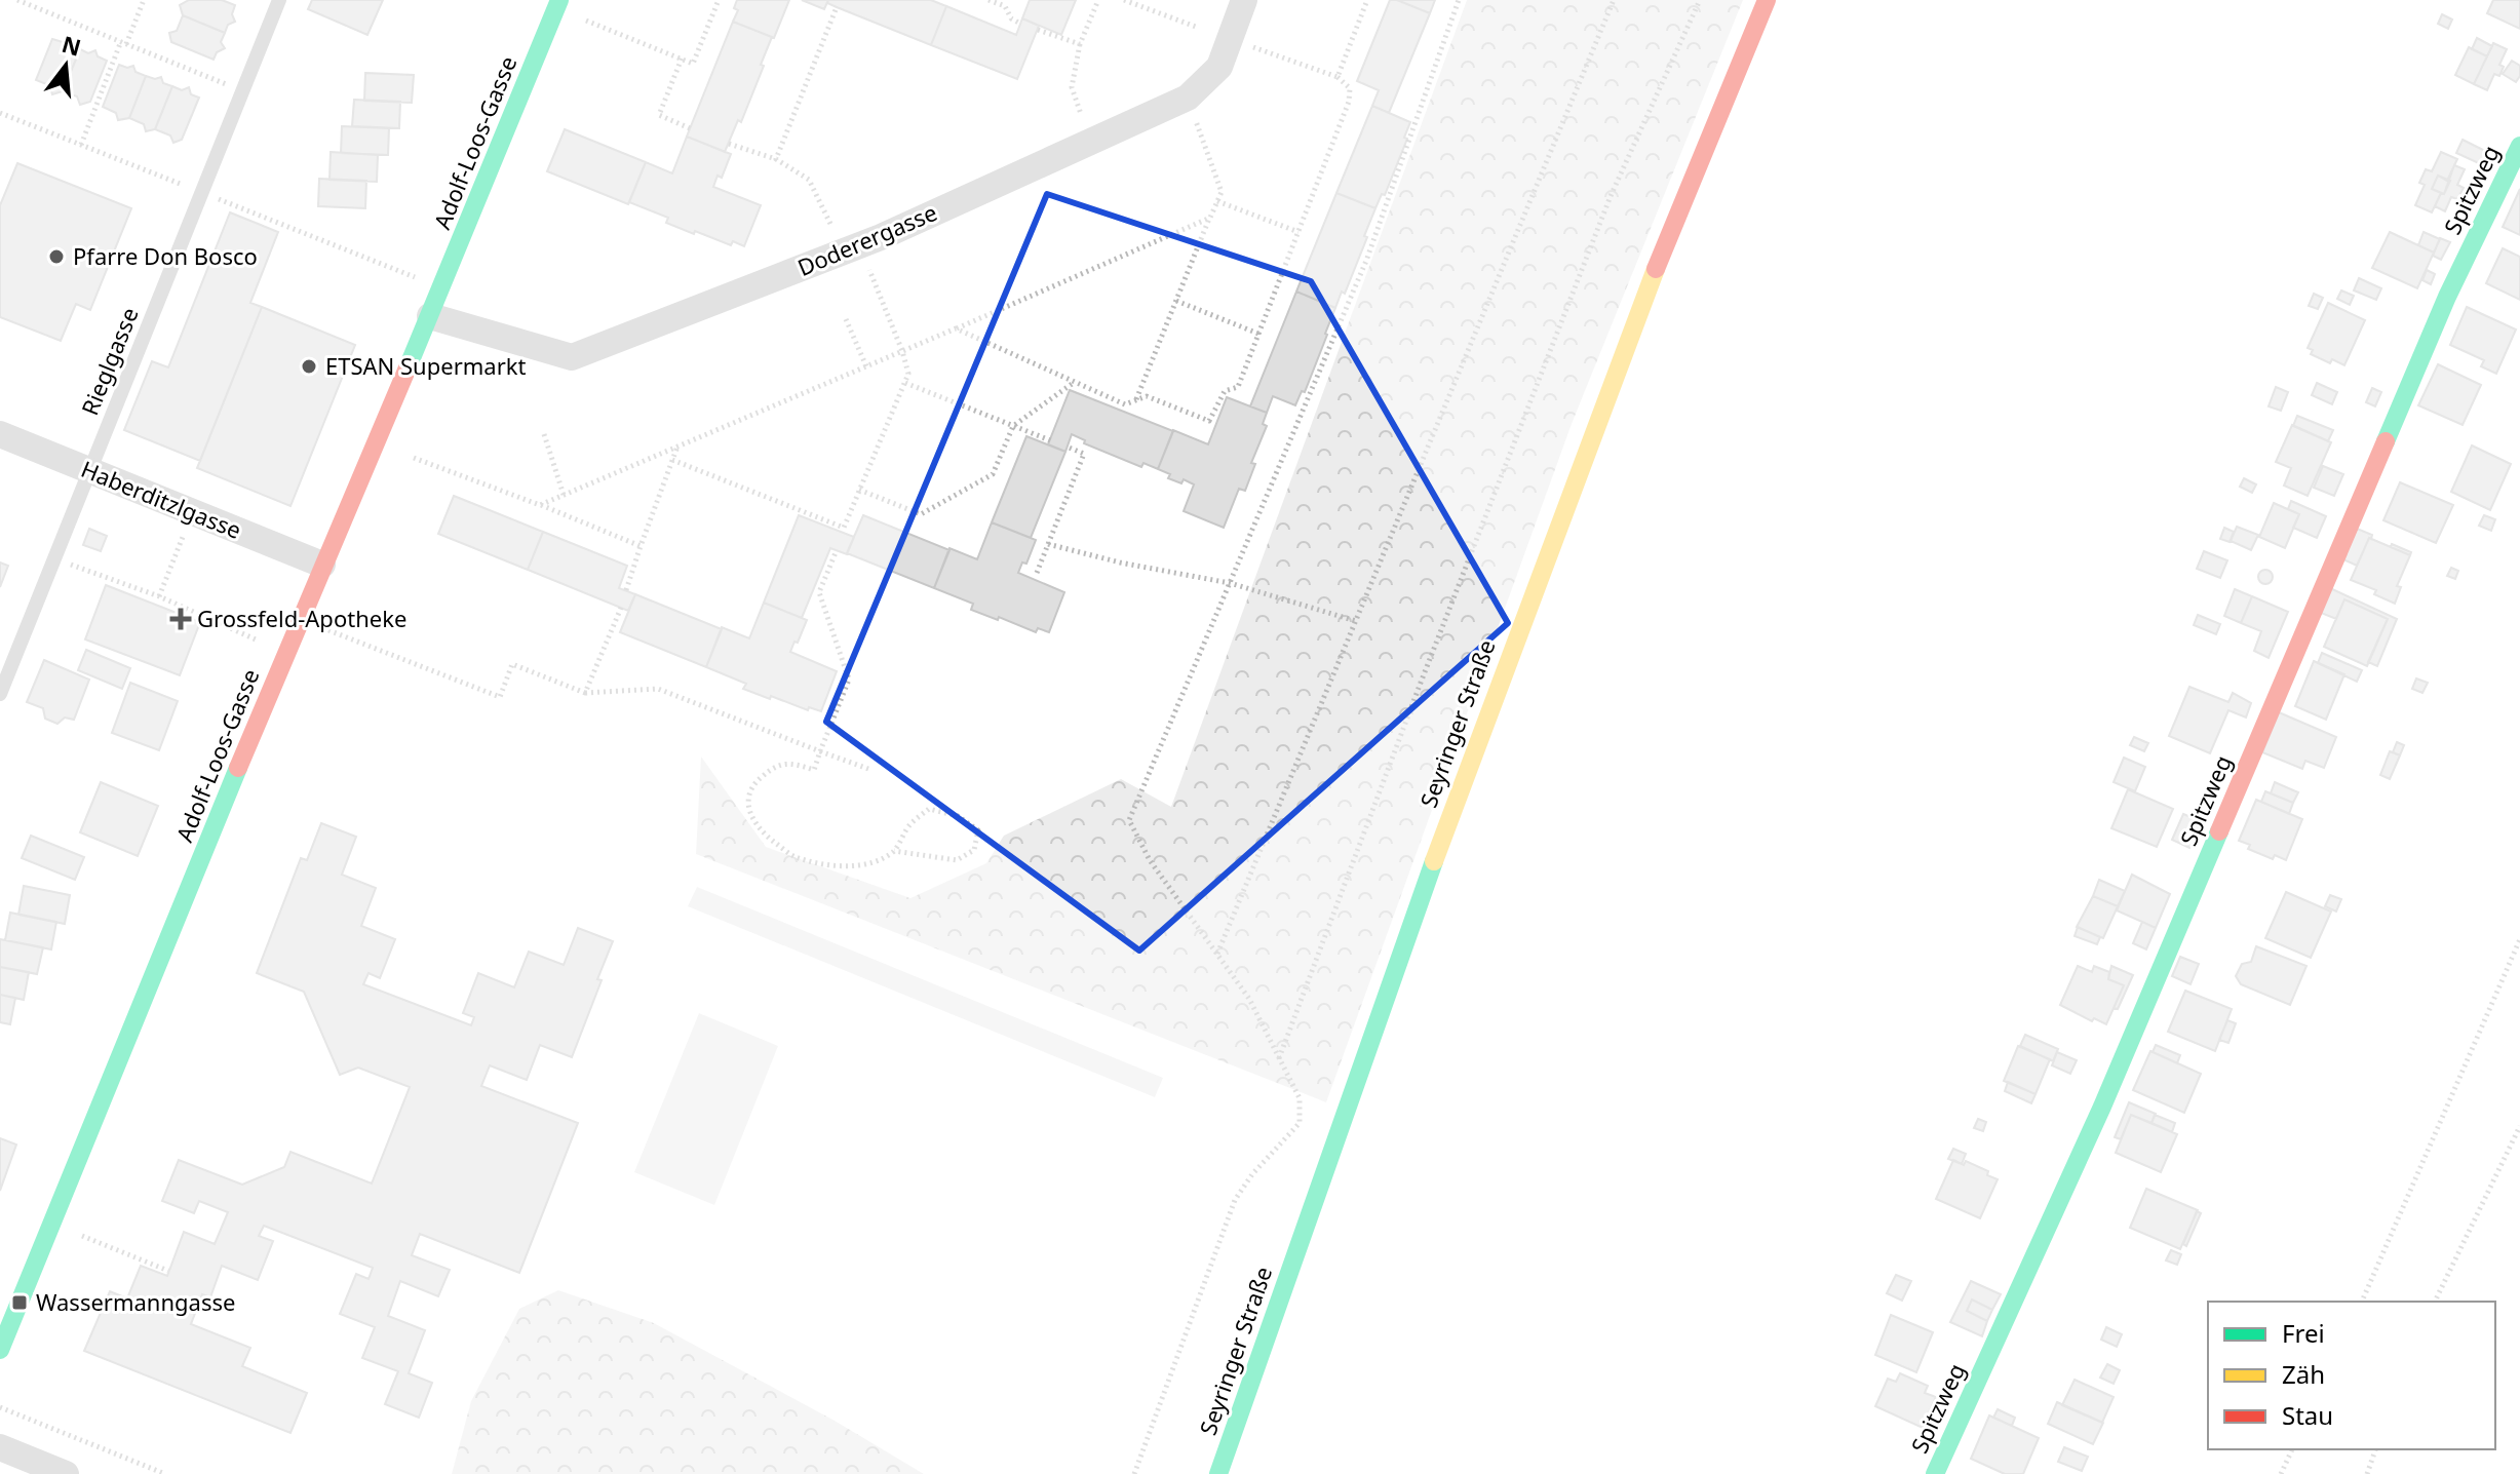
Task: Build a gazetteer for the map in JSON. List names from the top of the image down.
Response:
{
  "streets": {
    "street": [
      "Adolf-Loos-Gasse",
      "Spitzweg",
      "Doderergasse",
      "Haberditzlgasse",
      "Seyringer Straße"
    ],
    "lane": ["Rieglgasse"]
  },
  "crossings": [
    ["Adolf-Loos-Gasse", "Doderergasse"],
    ["Adolf-Loos-Gasse", "Haberditzlgasse"],
    ["Rieglgasse", "Haberditzlgasse"]
  ],
  "places": {
    "other": ["Pfarre Don Bosco", "ETSAN Supermarkt"],
    "health": ["Grossfeld-Apotheke"],
    "transit": ["Wassermanngasse"]
  },
  "legend": ["Frei", "Zäh", "Stau"],
  "north": "top"
}
